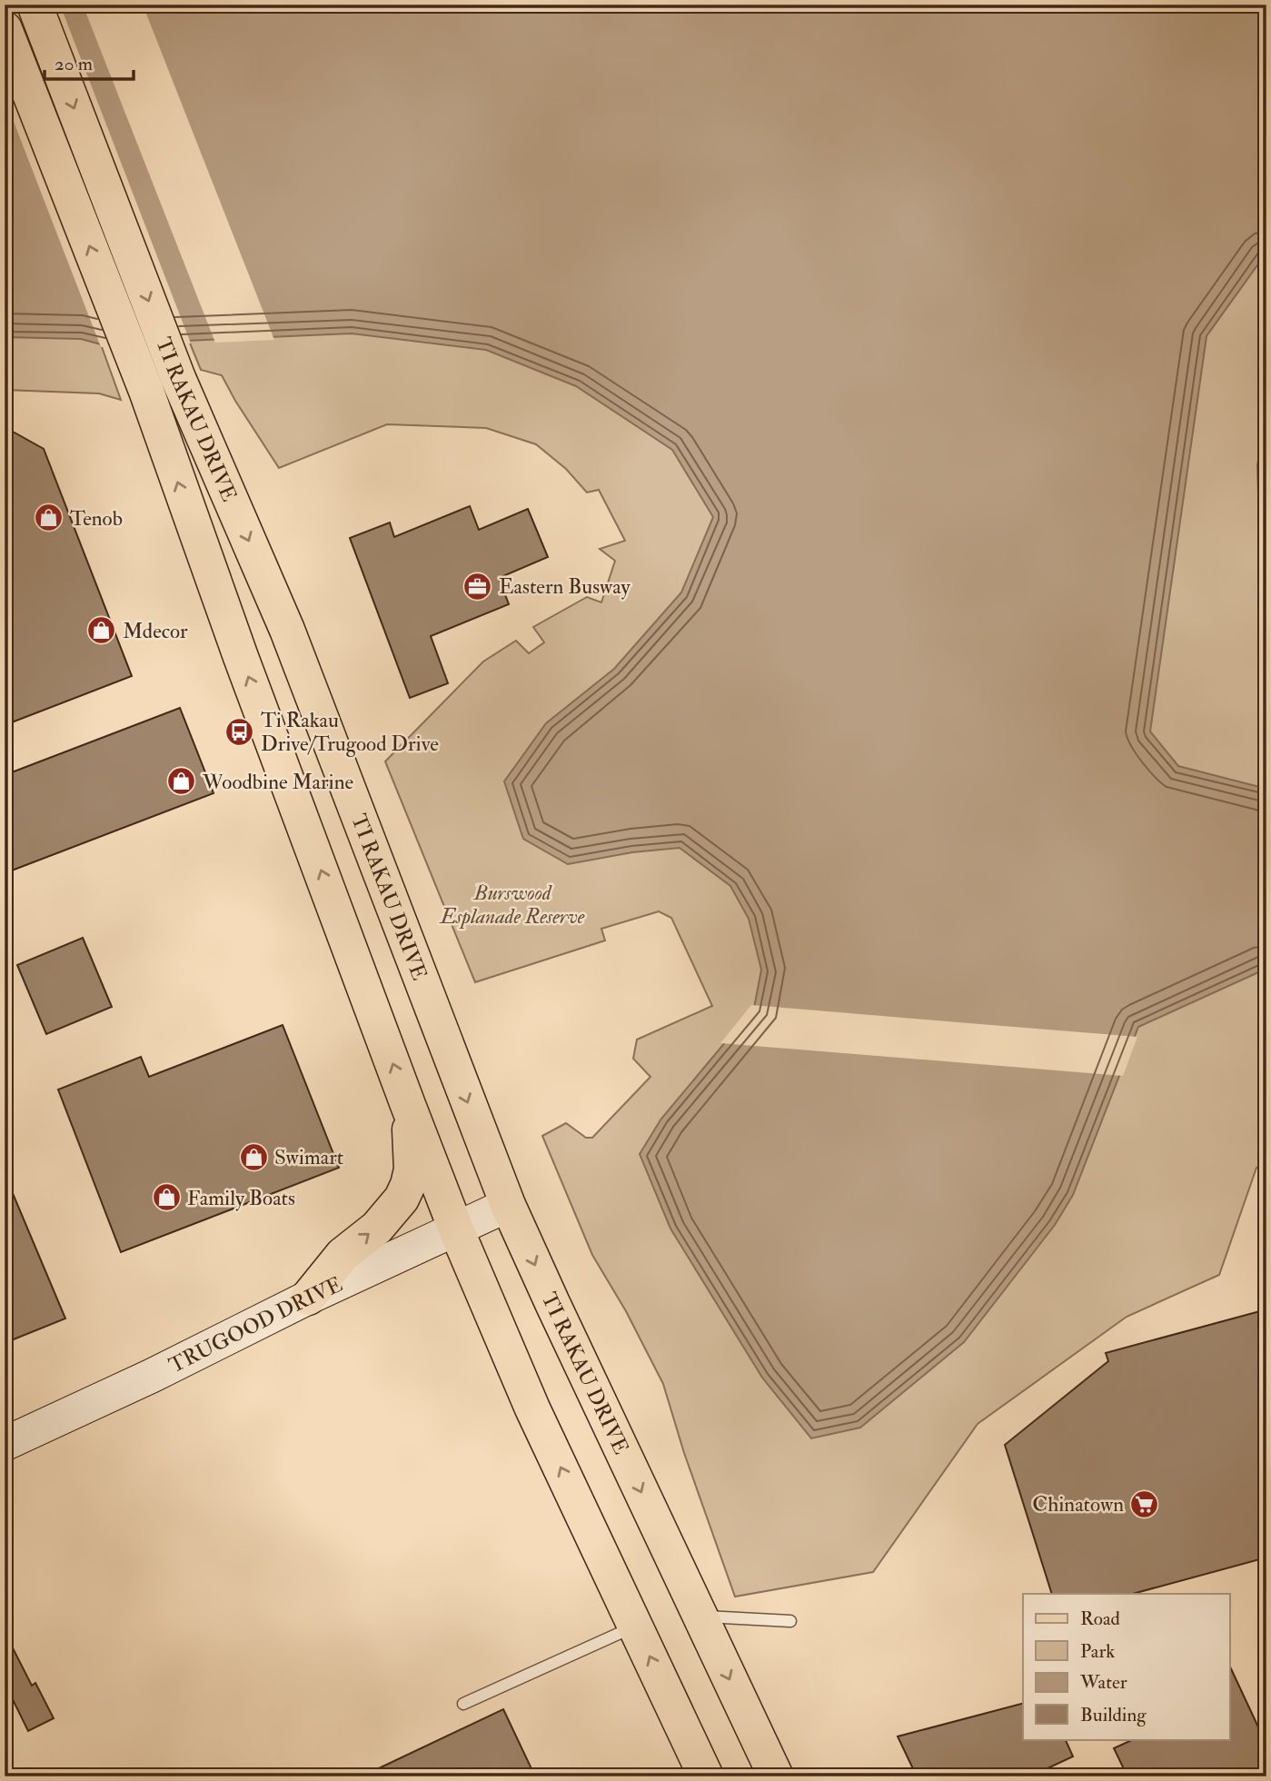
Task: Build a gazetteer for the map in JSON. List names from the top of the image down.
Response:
{
  "streets": {
    "main road": ["TI RAKAU DRIVE", "TRUGOOD DRIVE"]
  },
  "crossings": [
    ["TI RAKAU DRIVE", "TRUGOOD DRIVE"]
  ],
  "parks": ["Burswood Esplanade Reserve"],
  "places": {
    "shop": [
      "Tenob",
      "Mdecor",
      "Woodbine Marine",
      "Swimart",
      "Family Boats"
    ],
    "office": ["Eastern Busway"],
    "bus stop": ["Ti Rakau Drive/Trugood Drive"],
    "supermarket": ["Chinatown"]
  },
  "legend": [
    "Road",
    "Park",
    "Water",
    "Building"
  ],
  "scale_bar": "20 m"
}
